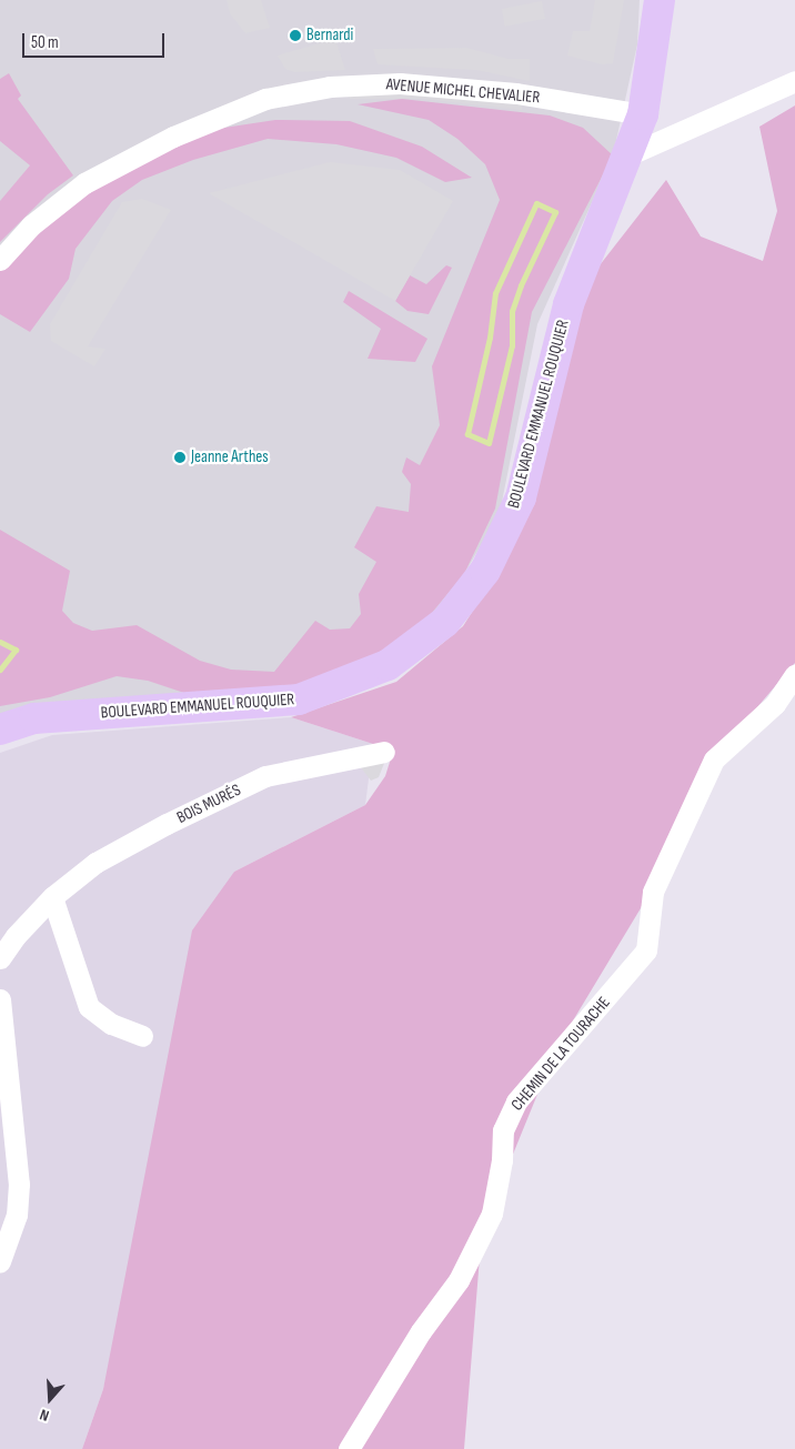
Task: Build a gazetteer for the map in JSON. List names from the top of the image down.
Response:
{
  "streets": {
    "street": [
      "AVENUE MICHEL CHEVALIER",
      "BOULEVARD EMMANUEL ROUQUIER",
      "BOIS MURÉS",
      "CHEMIN DE LA TOURACHE"
    ]
  },
  "crossings": [
    ["AVENUE MICHEL CHEVALIER", "BOULEVARD EMMANUEL ROUQUIER"]
  ],
  "places": ["Bernardi", "Jeanne Arthes"],
  "scale_bar": "50 m",
  "north": "bottom"
}
